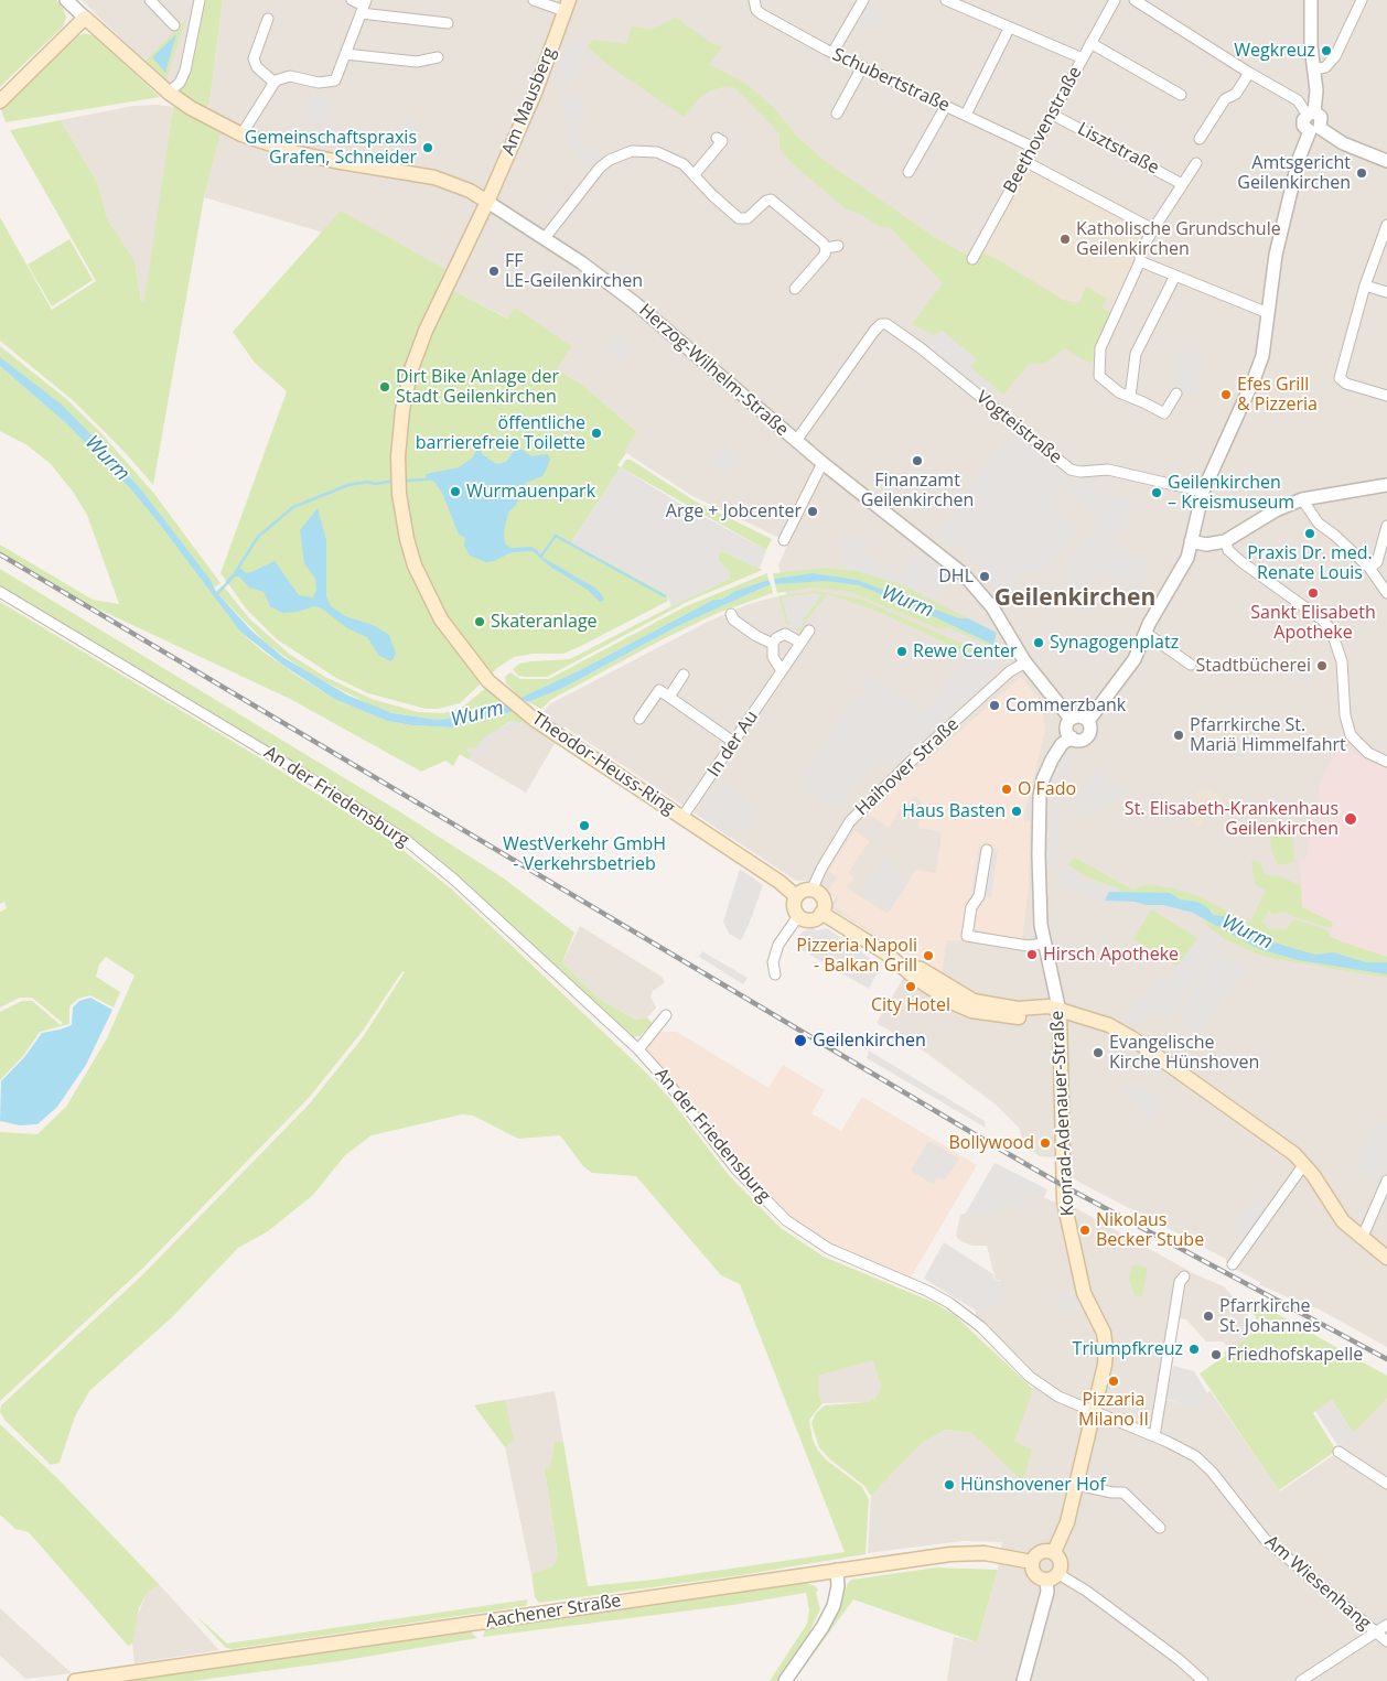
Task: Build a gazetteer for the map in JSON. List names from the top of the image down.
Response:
{
  "streets": {
    "main road": [
      "Am Mausberg",
      "Herzog-Wilhelm-Straße",
      "Theodor-Heuss-Ring",
      "Konrad-Adenauer-Straße",
      "Aachener Straße"
    ],
    "street": [
      "Schubertstraße",
      "Beethovenstraße",
      "Lisztstraße",
      "Vogteistraße",
      "In der Au",
      "Haihover Straße",
      "An der Friedensburg",
      "Am Wiesenhang"
    ]
  },
  "crossings": [
    ["Schubertstraße", "Beethovenstraße"],
    ["Am Mausberg", "Herzog-Wilhelm-Straße"],
    ["Am Mausberg", "Theodor-Heuss-Ring"],
    ["Beethovenstraße", "Lisztstraße"],
    ["Herzog-Wilhelm-Straße", "Vogteistraße"],
    ["Herzog-Wilhelm-Straße", "Theodor-Heuss-Ring"],
    ["Herzog-Wilhelm-Straße", "Haihover Straße"],
    ["Herzog-Wilhelm-Straße", "Konrad-Adenauer-Straße"],
    ["In der Au", "Theodor-Heuss-Ring"],
    ["Theodor-Heuss-Ring", "Haihover Straße"],
    ["An der Friedensburg", "Konrad-Adenauer-Straße"],
    ["An der Friedensburg", "Am Wiesenhang"],
    ["Konrad-Adenauer-Straße", "Am Wiesenhang"],
    ["Konrad-Adenauer-Straße", "Aachener Straße"]
  ],
  "districts": ["Geilenkirchen"],
  "water": ["Wurm"],
  "places": [
    "Wegkreuz",
    "Gemeinschaftspraxis Grafen, Schneider",
    "Amtsgericht Geilenkirchen",
    "Katholische Grundschule Geilenkirchen",
    "FF LE-Geilenkirchen",
    "Dirt Bike Anlage der Stadt Geilenkirchen",
    "Efes Grill & Pizzeria",
    "öffentliche barrierefreie Toilette",
    "Finanzamt Geilenkirchen",
    "Wurmauenpark",
    "Geilenkirchen – Kreismuseum",
    "Arge + Jobcenter",
    "Praxis Dr. med. Renate Louis",
    "DHL",
    "Sankt Elisabeth Apotheke",
    "Skateranlage",
    "Synagogenplatz",
    "Rewe Center",
    "Stadtbücherei",
    "Commerzbank",
    "Pfarrkirche St. Mariä Himmelfahrt",
    "O Fado",
    "Haus Basten",
    "St. Elisabeth-Krankenhaus Geilenkirchen",
    "WestVerkehr GmbH - Verkehrsbetrieb",
    "Hirsch Apotheke",
    "Pizzeria Napoli - Balkan Grill",
    "City Hotel",
    "Geilenkirchen",
    "Evangelische Kirche Hünshoven",
    "Bollywood",
    "Nikolaus Becker Stube",
    "Pfarrkirche St. Johannes",
    "Triumpfkreuz",
    "Friedhofskapelle",
    "Pizzaria Milano II",
    "Hünshovener Hof"
  ]
}
